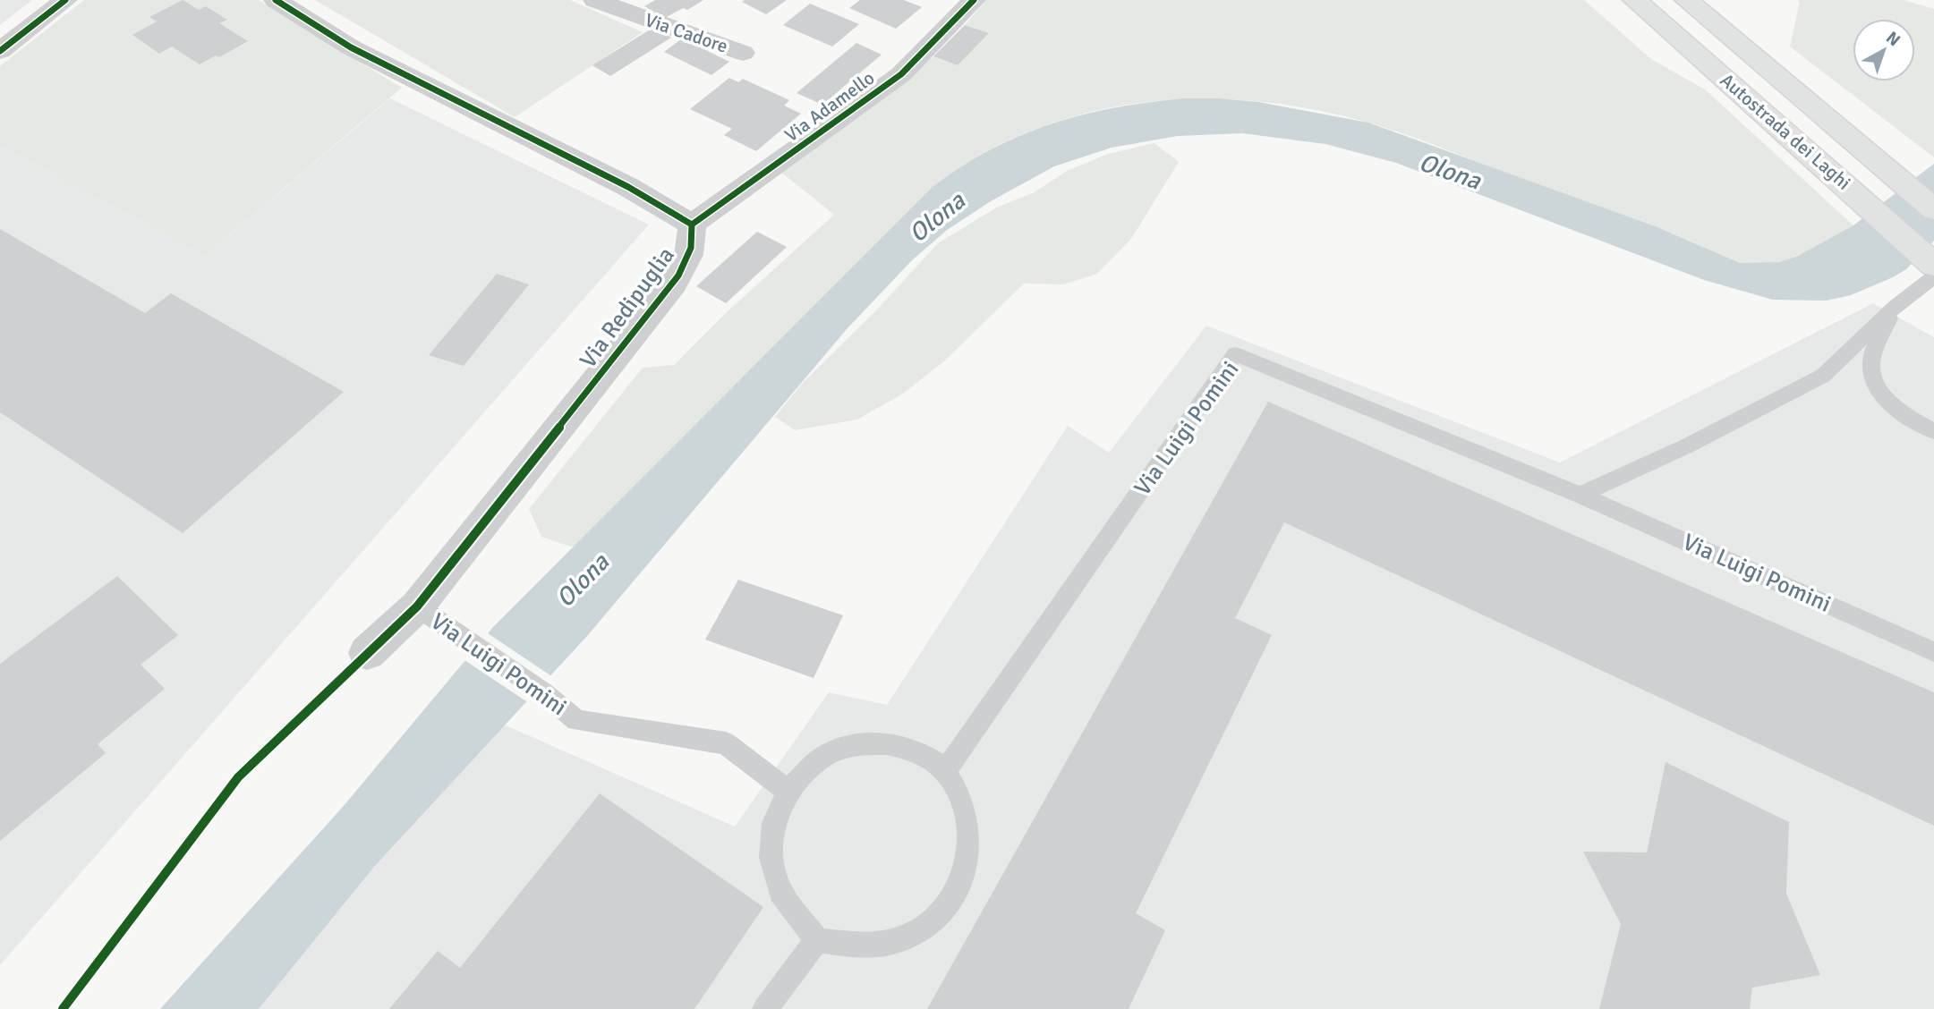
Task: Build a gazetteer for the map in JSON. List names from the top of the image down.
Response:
{
  "streets": {
    "highway": ["Autostrada dei Laghi"],
    "street": ["Via Cadore", "Via Adamello", "Via Redipuglia"],
    "lane": ["Via Luigi Pomini"]
  },
  "crossings": [
    ["Via Adamello", "Via Redipuglia"],
    ["Via Redipuglia", "Via Luigi Pomini"]
  ],
  "water": ["Olona"],
  "north": "top right"
}
